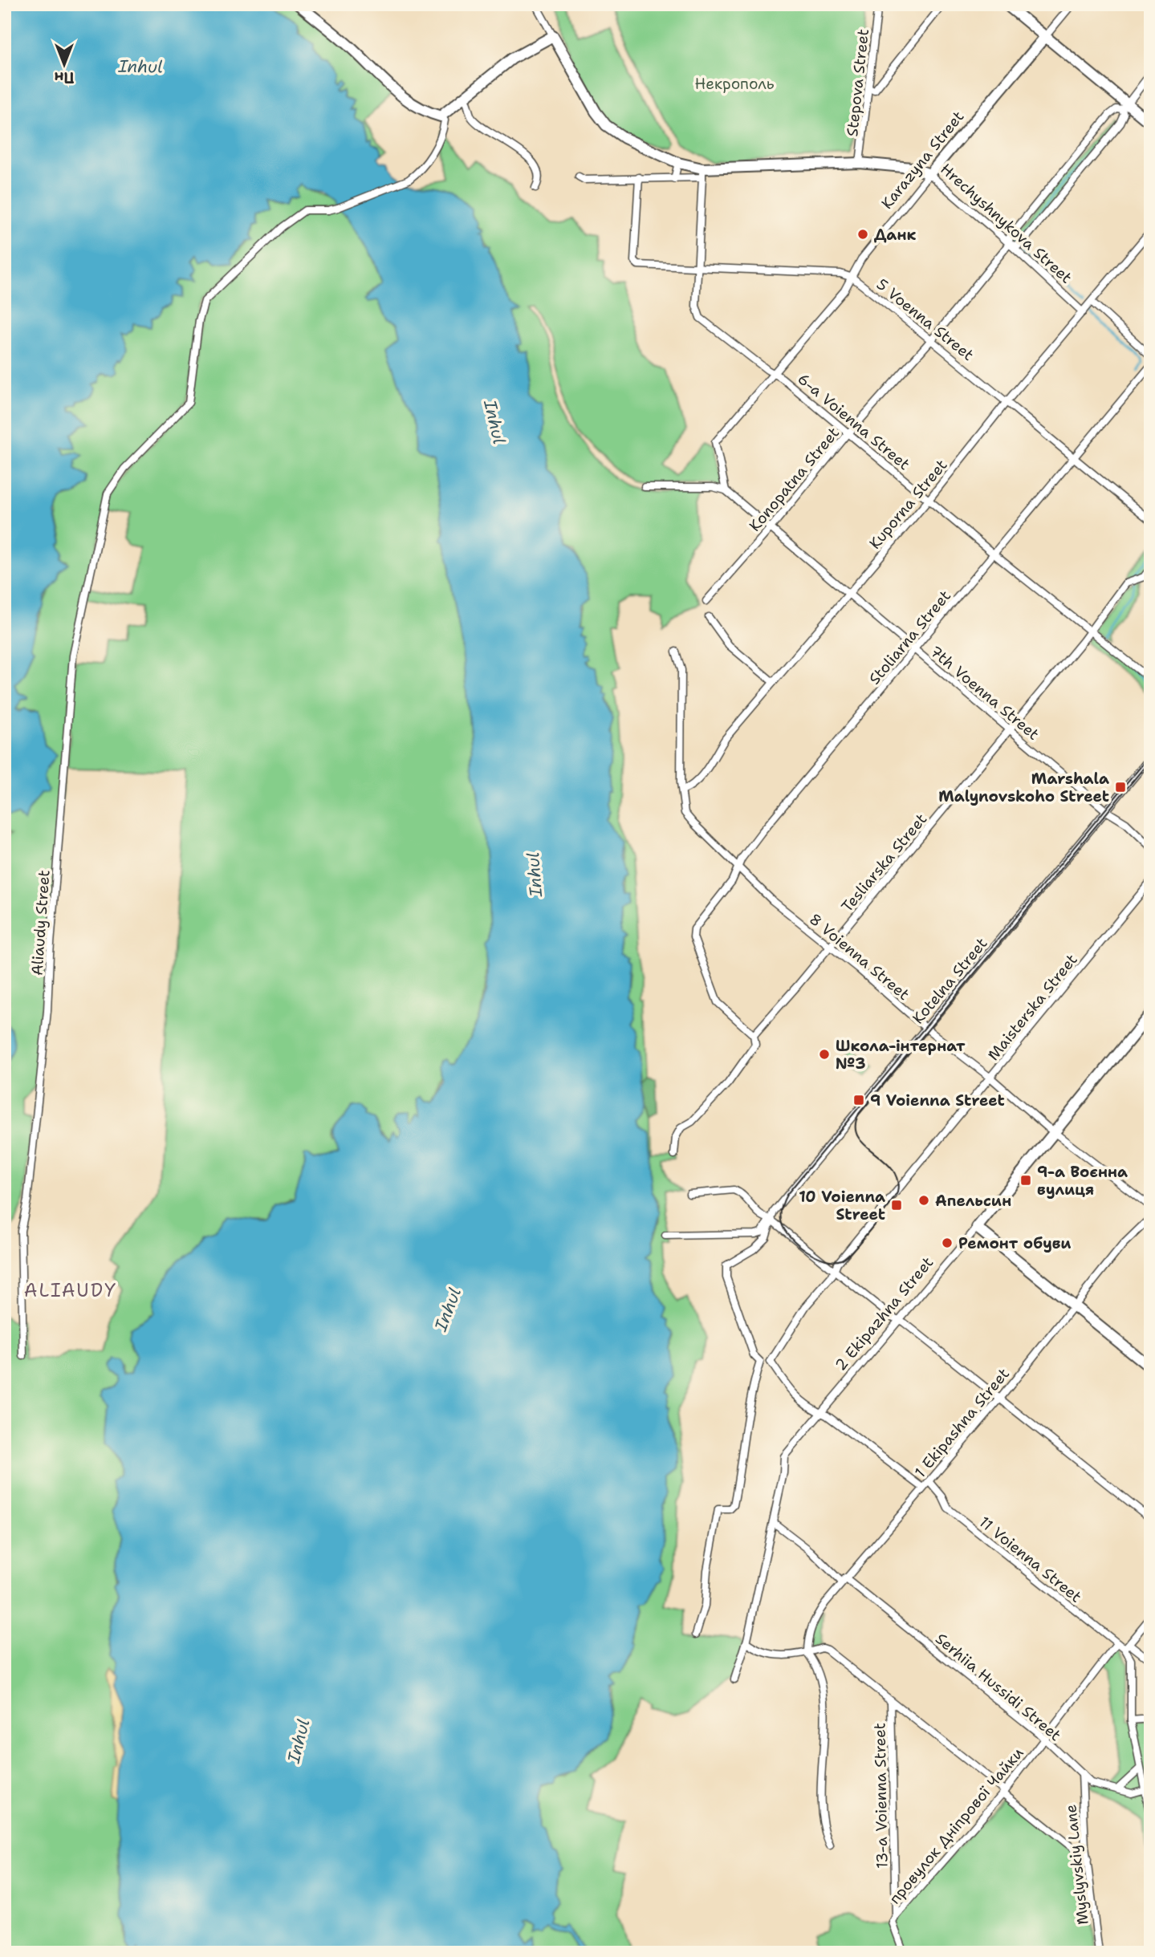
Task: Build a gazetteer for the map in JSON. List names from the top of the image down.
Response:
{
  "streets": {
    "main road": ["Karazyna Street", "Hrechyshnykova Street", "2 Ekipazhna Street"],
    "street": [
      "Stepova Street",
      "5 Voenna Street",
      "6-a Voienna Street",
      "Konopatna Street",
      "Kuporna Street",
      "Stoliarna Street",
      "7th Voenna Street",
      "Tesliarska Street",
      "Aliaudy Street",
      "8 Voienna Street",
      "Kotelna Street",
      "Maisterska Street",
      "1 Ekipashna Street",
      "11 Voienna Street",
      "Serhiia Hussidi Street",
      "13-a Voienna Street",
      "провулок Дніпрової Чайки",
      "Myslyvskiy Lane"
    ]
  },
  "crossings": [
    ["Stepova Street", "Hrechyshnykova Street"],
    ["Karazyna Street", "Hrechyshnykova Street"],
    ["Karazyna Street", "5 Voenna Street"],
    ["Karazyna Street", "6-a Voienna Street"],
    ["Karazyna Street", "7th Voenna Street"],
    ["Hrechyshnykova Street", "6-a Voienna Street"],
    ["Hrechyshnykova Street", "Konopatna Street"],
    ["Hrechyshnykova Street", "Kuporna Street"],
    ["5 Voenna Street", "Konopatna Street"],
    ["5 Voenna Street", "Kuporna Street"],
    ["5 Voenna Street", "Stoliarna Street"],
    ["6-a Voienna Street", "Konopatna Street"],
    ["6-a Voienna Street", "Kuporna Street"],
    ["6-a Voienna Street", "Stoliarna Street"],
    ["6-a Voienna Street", "Tesliarska Street"],
    ["Konopatna Street", "7th Voenna Street"],
    ["Kuporna Street", "7th Voenna Street"],
    ["Kuporna Street", "8 Voienna Street"],
    ["Stoliarna Street", "7th Voenna Street"],
    ["Stoliarna Street", "Tesliarska Street"],
    ["Stoliarna Street", "8 Voienna Street"],
    ["7th Voenna Street", "Tesliarska Street"],
    ["7th Voenna Street", "Kotelna Street"],
    ["Tesliarska Street", "8 Voienna Street"],
    ["8 Voienna Street", "Kotelna Street"],
    ["8 Voienna Street", "Maisterska Street"],
    ["8 Voienna Street", "2 Ekipazhna Street"],
    ["2 Ekipazhna Street", "Serhiia Hussidi Street"],
    ["2 Ekipazhna Street", "13-a Voienna Street"],
    ["1 Ekipashna Street", "11 Voienna Street"],
    ["1 Ekipashna Street", "Serhiia Hussidi Street"],
    ["1 Ekipashna Street", "13-a Voienna Street"],
    ["11 Voienna Street", "провулок Дніпрової Чайки"],
    ["Serhiia Hussidi Street", "провулок Дніпрової Чайки"],
    ["Serhiia Hussidi Street", "Myslyvskiy Lane"],
    ["13-a Voienna Street", "провулок Дніпрової Чайки"],
    ["13-a Voienna Street", "Myslyvskiy Lane"]
  ],
  "districts": ["ALIAUDY"],
  "water": ["Inhul"],
  "parks": ["Некрополь"],
  "places": {
    "other": [
      "Данк",
      "Школа-інтернат №3",
      "Апельсин",
      "Ремонт обуви"
    ],
    "transit": [
      "Marshala Malynovskoho Street",
      "9 Voienna Street",
      "9-а Воєнна вулиця",
      "10 Voienna Street"
    ]
  },
  "north": "bottom"
}
